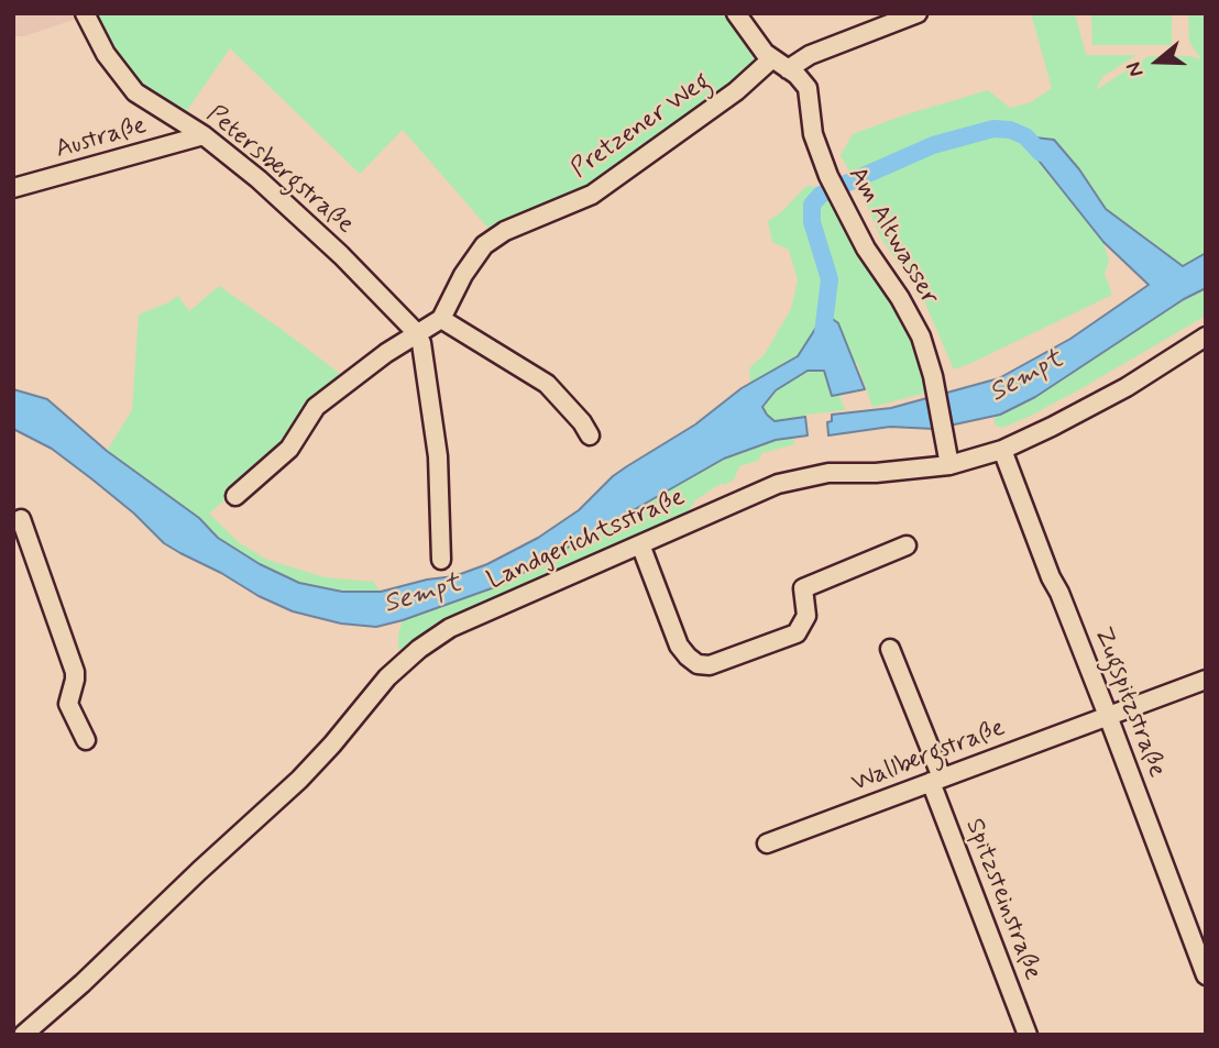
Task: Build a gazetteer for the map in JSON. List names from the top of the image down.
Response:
{
  "streets": {
    "street": [
      "Pretzener Weg",
      "Austraße",
      "Petersbergstraße",
      "Am Altwasser",
      "Landgerichtsstraße",
      "Zugspitzstraße",
      "Wallbergstraße",
      "Spitzsteinstraße"
    ]
  },
  "crossings": [
    ["Pretzener Weg", "Am Altwasser"],
    ["Austraße", "Petersbergstraße"],
    ["Am Altwasser", "Landgerichtsstraße"],
    ["Landgerichtsstraße", "Zugspitzstraße"],
    ["Zugspitzstraße", "Wallbergstraße"],
    ["Wallbergstraße", "Spitzsteinstraße"]
  ],
  "water": ["Sempt"],
  "north": "left"
}
